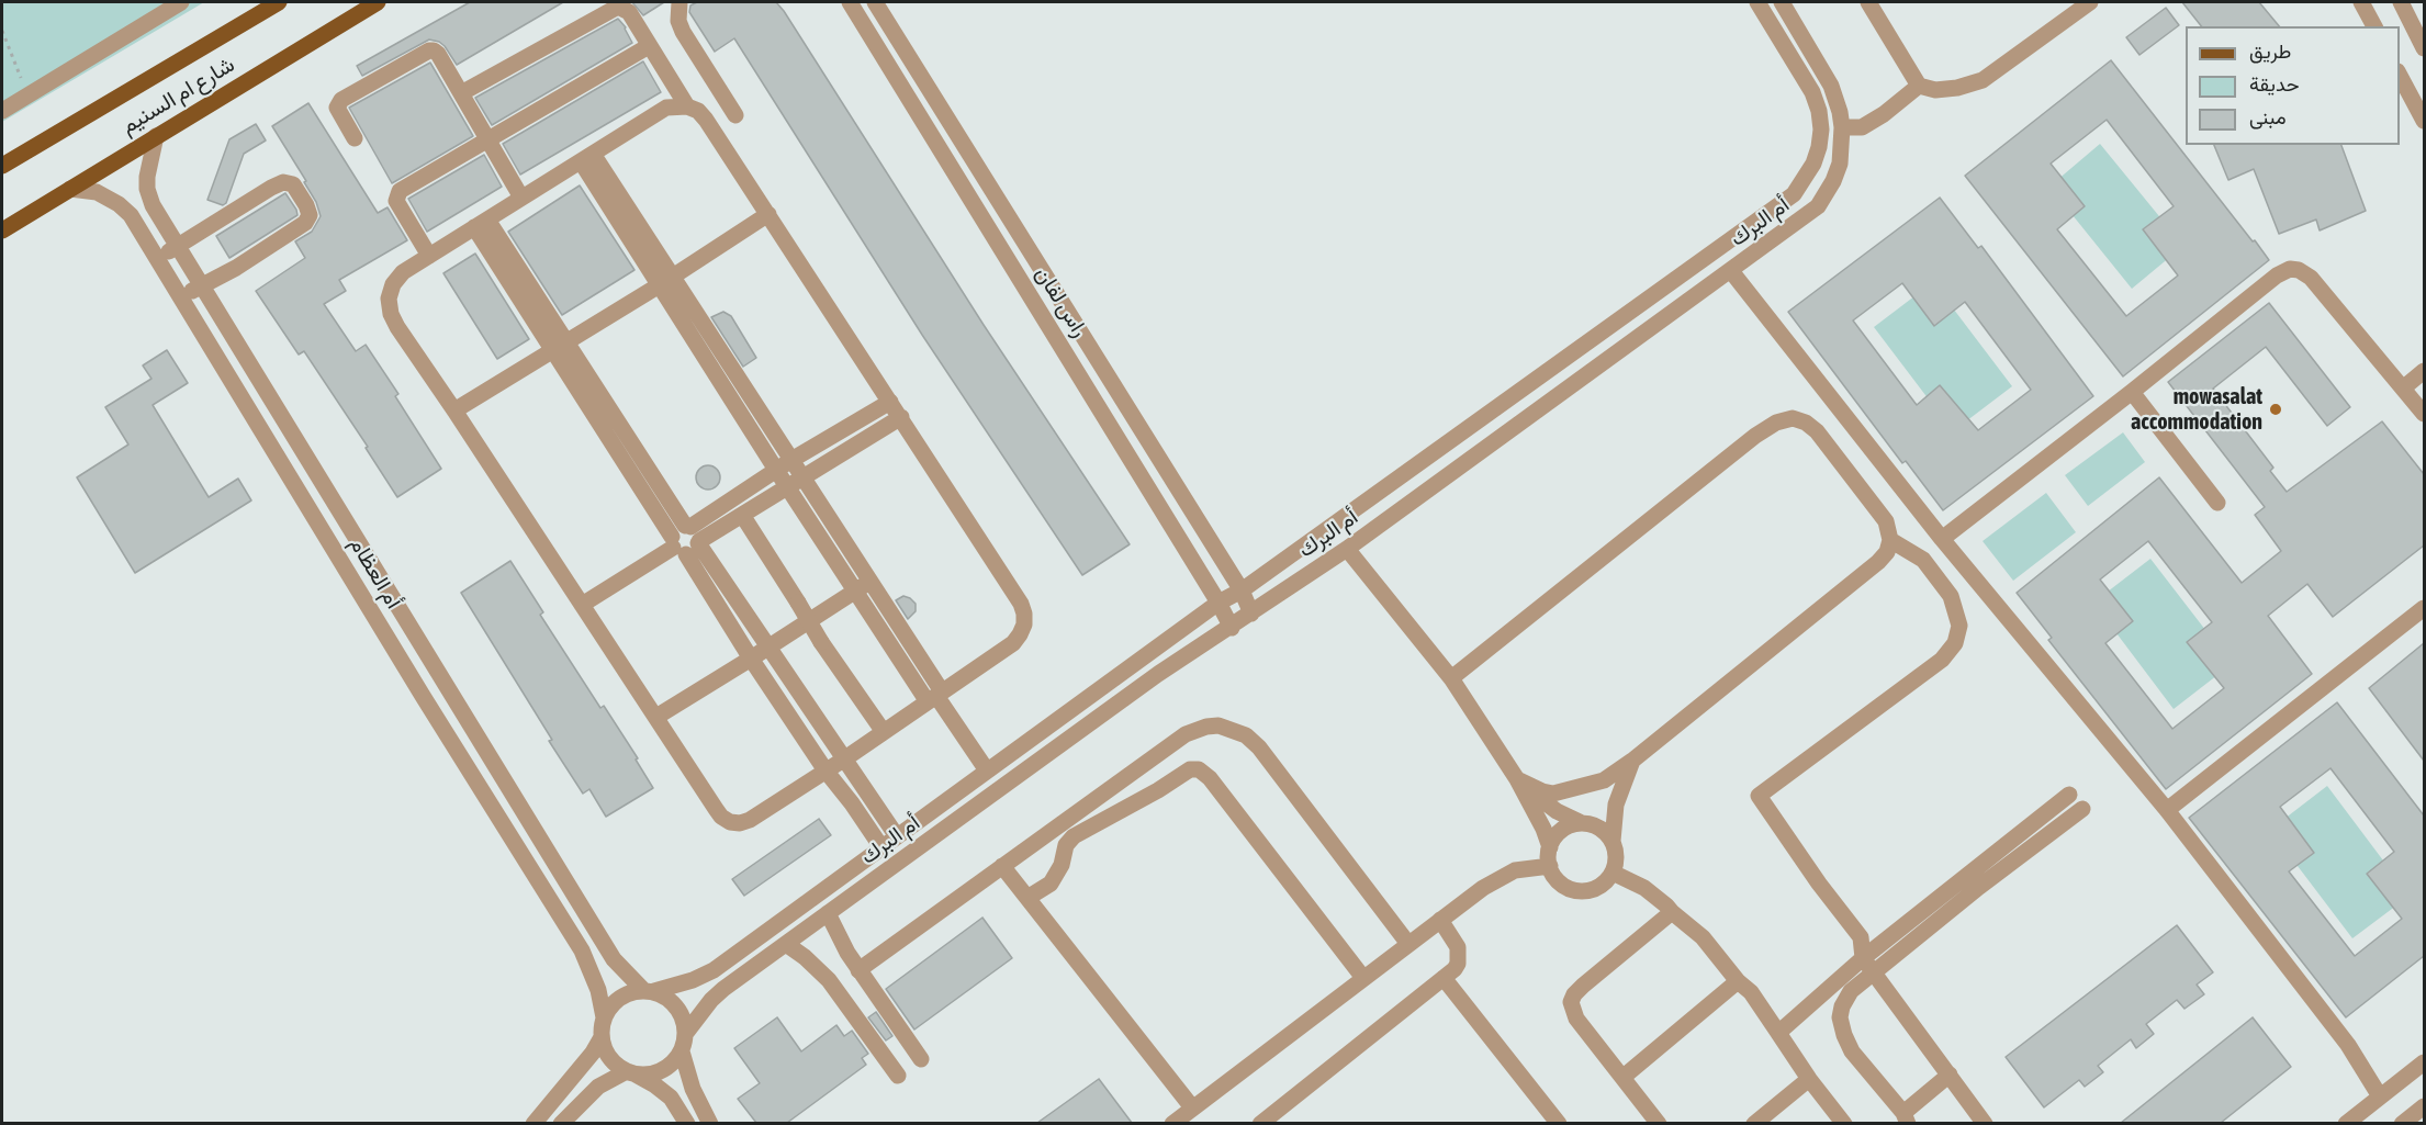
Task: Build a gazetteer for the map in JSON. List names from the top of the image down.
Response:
{
  "streets": {
    "main road": ["شارع ام السنيم"],
    "street": ["أم البرك", "راس لفان", "أم العظام"]
  },
  "crossings": [
    ["شارع ام السنيم", "أم العظام"],
    ["أم البرك", "راس لفان"],
    ["أم البرك", "أم العظام"]
  ],
  "places": ["mowasalat accommodation"],
  "legend": ["طريق", "حديقة", "مبنى"]
}
